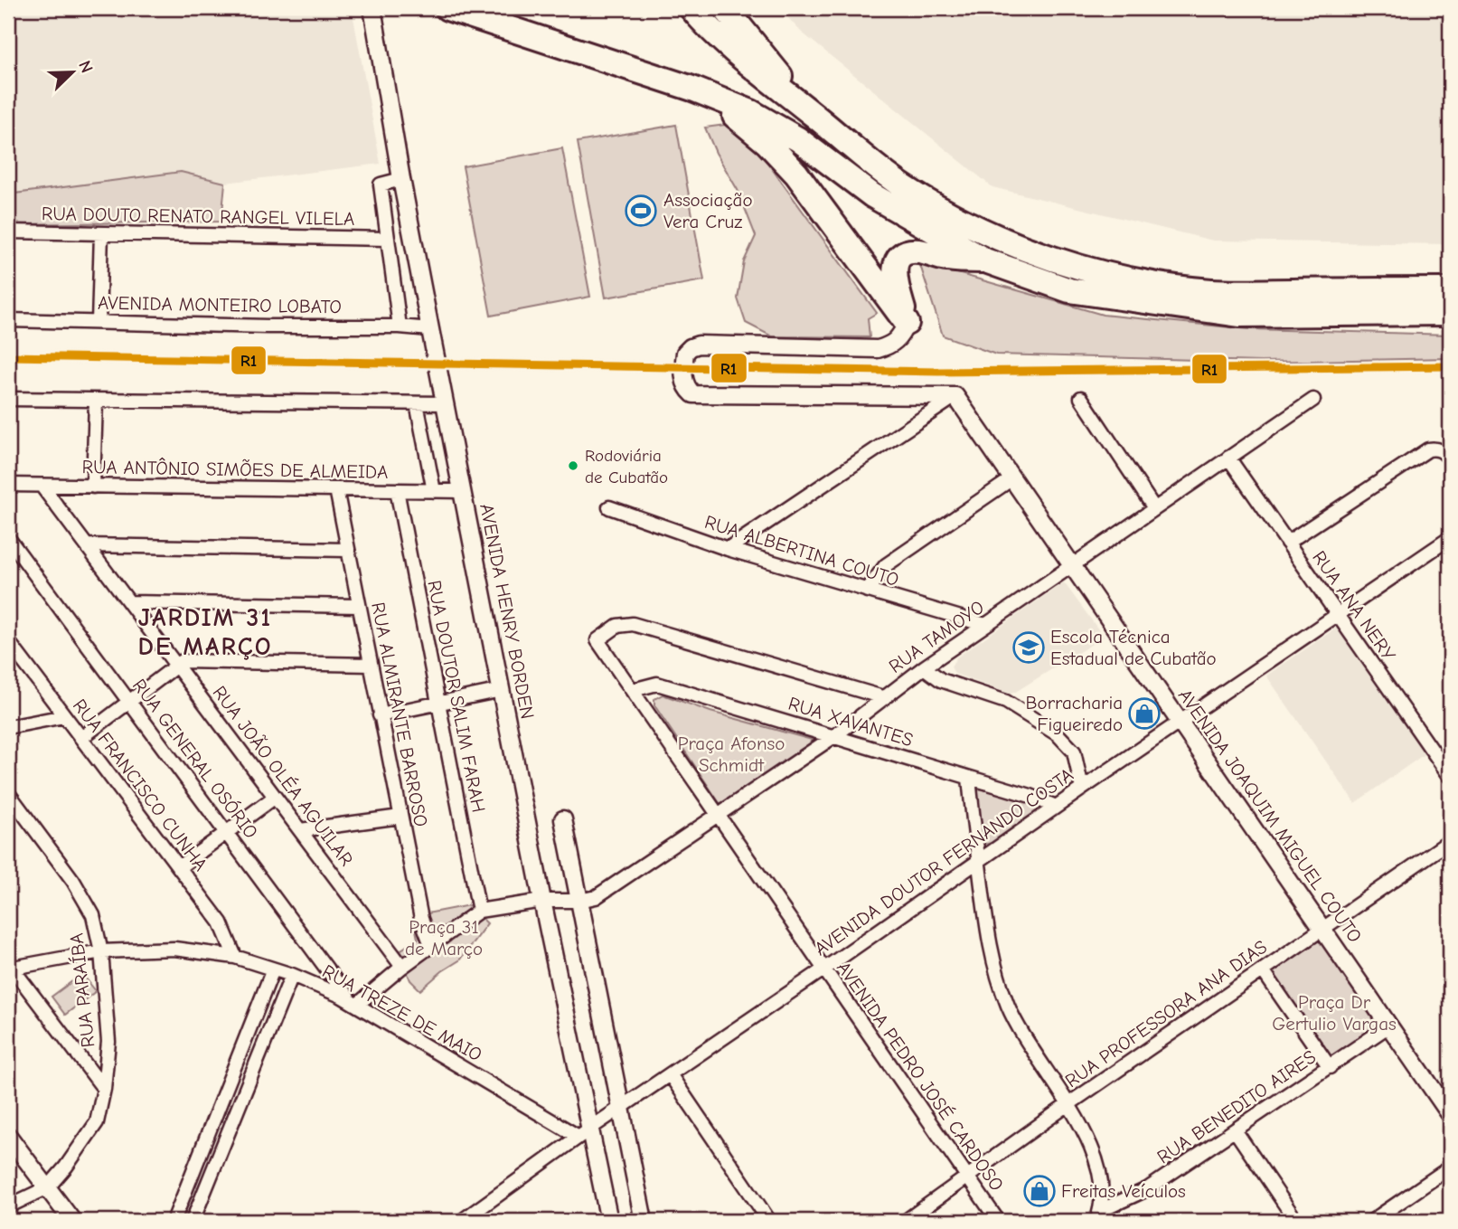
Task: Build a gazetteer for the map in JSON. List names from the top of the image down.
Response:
{
  "streets": {
    "street": [
      "RUA DOUTO RENATO RANGEL VILELA",
      "AVENIDA MONTEIRO LOBATO",
      "RUA ANTÔNIO SIMÕES DE ALMEIDA",
      "RUA ALBERTINA COUTO",
      "RUA ANA NERY",
      "AVENIDA HENRY BORDEN",
      "RUA TAMOYO",
      "RUA DOUTOR SALIM FARAH",
      "RUA ALMIRANTE BARROSO",
      "RUA XAVANTES",
      "RUA GENERAL OSÓRIO",
      "RUA JOÃO OLÉA AGUILAR",
      "RUA FRANCISCO CUNHA",
      "AVENIDA JOAQUIM MIGUEL COUTO",
      "AVENIDA DOUTOR FERNANDO COSTA",
      "RUA PARAÍBA",
      "RUA TREZE DE MAIO",
      "RUA PROFESSORA ANA DIAS",
      "AVENIDA PEDRO JOSÉ CARDOSO",
      "RUA BENEDITO AIRES"
    ]
  },
  "crossings": [
    ["AVENIDA MONTEIRO LOBATO", "AVENIDA HENRY BORDEN"],
    ["RUA ANTÔNIO SIMÕES DE ALMEIDA", "AVENIDA HENRY BORDEN"],
    ["RUA ANTÔNIO SIMÕES DE ALMEIDA", "RUA DOUTOR SALIM FARAH"],
    ["RUA ANTÔNIO SIMÕES DE ALMEIDA", "RUA ALMIRANTE BARROSO"],
    ["RUA ANTÔNIO SIMÕES DE ALMEIDA", "RUA JOÃO OLÉA AGUILAR"],
    ["RUA ALBERTINA COUTO", "RUA TAMOYO"],
    ["RUA ANA NERY", "RUA TAMOYO"],
    ["RUA ANA NERY", "AVENIDA DOUTOR FERNANDO COSTA"],
    ["AVENIDA HENRY BORDEN", "AVENIDA DOUTOR FERNANDO COSTA"],
    ["AVENIDA HENRY BORDEN", "RUA TREZE DE MAIO"],
    ["RUA TAMOYO", "RUA XAVANTES"],
    ["RUA TAMOYO", "AVENIDA JOAQUIM MIGUEL COUTO"],
    ["RUA TAMOYO", "AVENIDA PEDRO JOSÉ CARDOSO"],
    ["RUA XAVANTES", "AVENIDA DOUTOR FERNANDO COSTA"],
    ["RUA XAVANTES", "AVENIDA PEDRO JOSÉ CARDOSO"],
    ["RUA GENERAL OSÓRIO", "RUA TREZE DE MAIO"],
    ["RUA FRANCISCO CUNHA", "RUA TREZE DE MAIO"],
    ["AVENIDA JOAQUIM MIGUEL COUTO", "AVENIDA DOUTOR FERNANDO COSTA"],
    ["AVENIDA JOAQUIM MIGUEL COUTO", "RUA PROFESSORA ANA DIAS"],
    ["AVENIDA JOAQUIM MIGUEL COUTO", "RUA BENEDITO AIRES"],
    ["AVENIDA DOUTOR FERNANDO COSTA", "RUA TREZE DE MAIO"],
    ["AVENIDA DOUTOR FERNANDO COSTA", "AVENIDA PEDRO JOSÉ CARDOSO"],
    ["RUA PARAÍBA", "RUA TREZE DE MAIO"],
    ["RUA PROFESSORA ANA DIAS", "AVENIDA PEDRO JOSÉ CARDOSO"]
  ],
  "districts": ["JARDIM 31 DE MARÇO"],
  "parks": ["Praça Afonso Schmidt", "Praça 31 de Março", "Praça Dr Gertulio Vargas"],
  "places": {
    "sports": ["Associação Vera Cruz"],
    "other": ["Rodoviária de Cubatão"],
    "school or university": ["Escola Técnica Estadual de Cubatão"],
    "shop": ["Borracharia Figueiredo", "Freitas Veículos"]
  },
  "lines": ["transit line R1"],
  "north": "top right"
}
